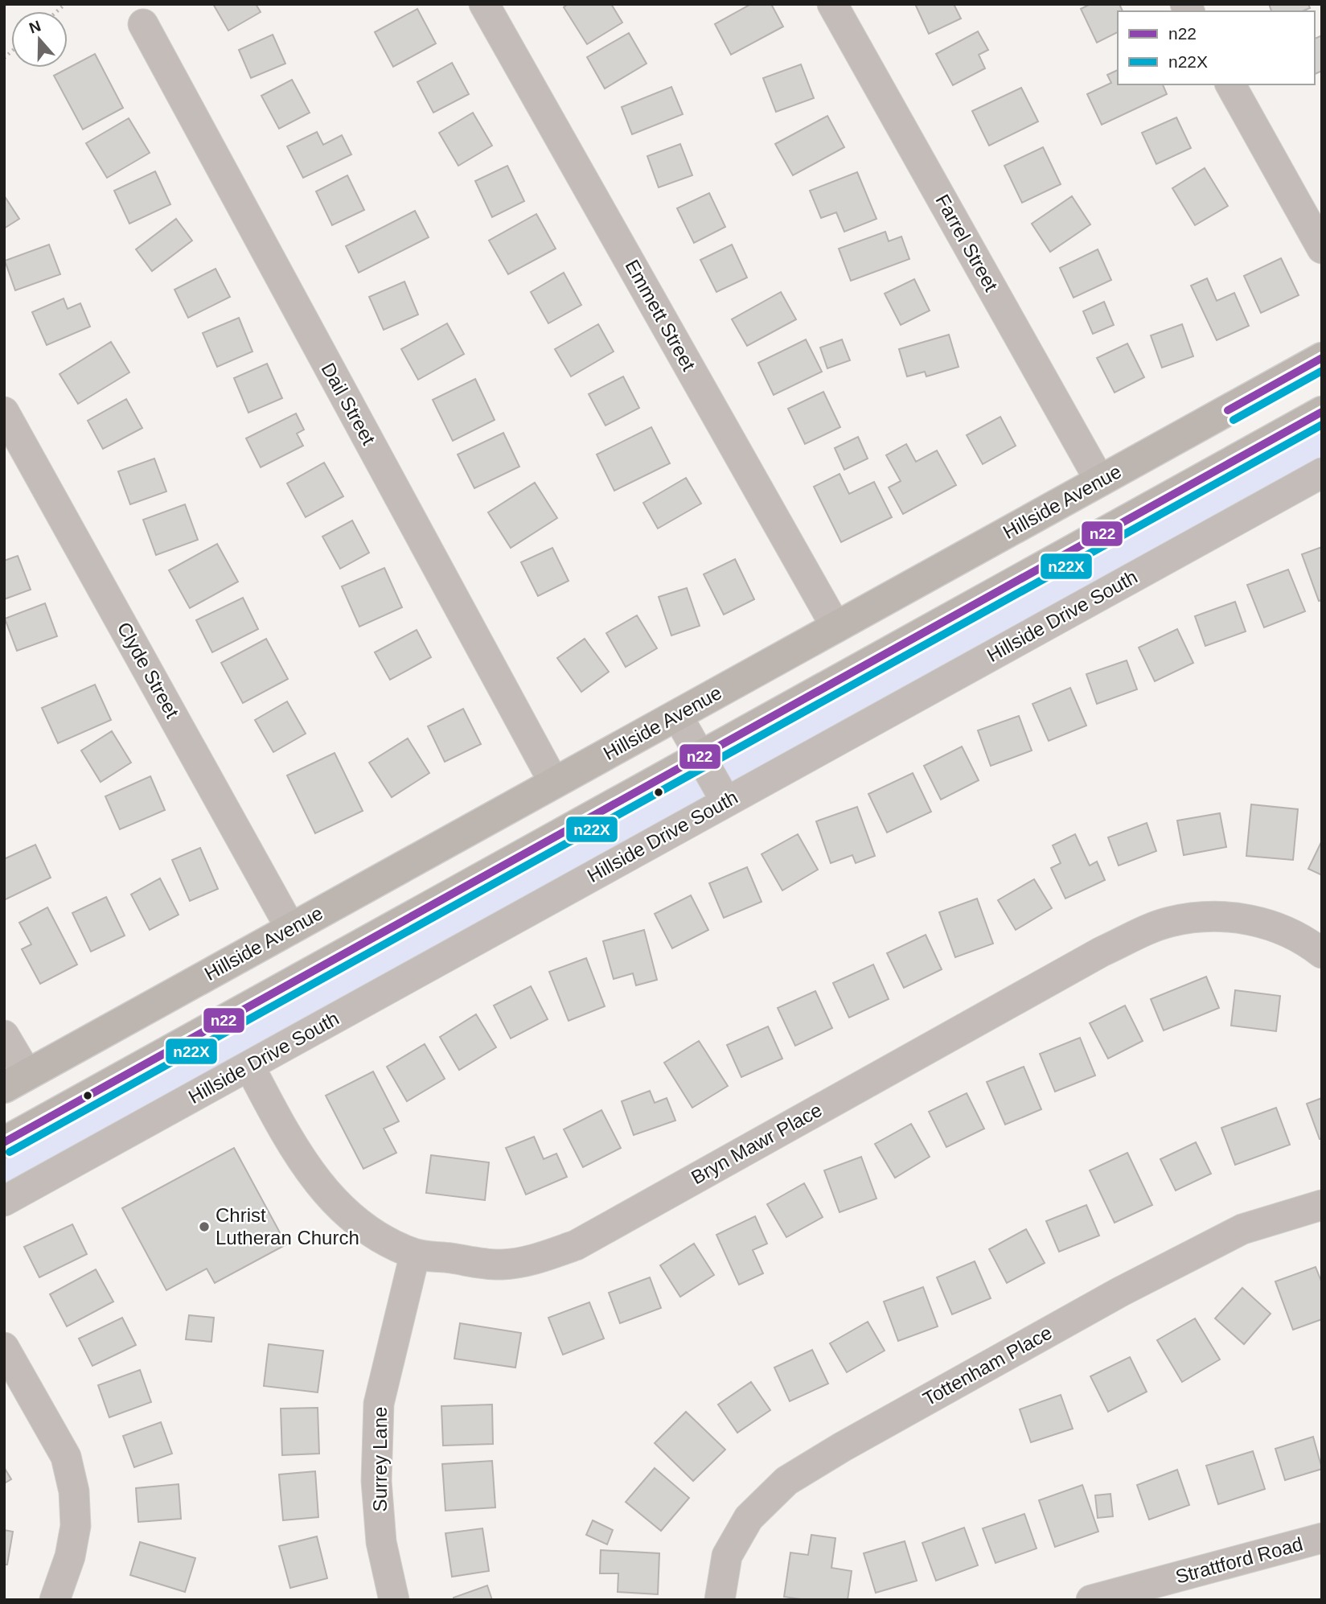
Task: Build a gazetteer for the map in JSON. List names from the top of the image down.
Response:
{
  "streets": {
    "main road": ["Hillside Avenue"],
    "street": [
      "Farrel Street",
      "Emmett Street",
      "Dail Street",
      "Hillside Drive South",
      "Clyde Street",
      "Bryn Mawr Place",
      "Tottenham Place",
      "Surrey Lane",
      "Strattford Road"
    ]
  },
  "crossings": [
    ["Farrel Street", "Hillside Avenue"],
    ["Emmett Street", "Hillside Avenue"],
    ["Dail Street", "Hillside Avenue"],
    ["Hillside Avenue", "Clyde Street"],
    ["Hillside Drive South", "Bryn Mawr Place"],
    ["Bryn Mawr Place", "Surrey Lane"]
  ],
  "places": ["Christ Lutheran Church"],
  "lines": ["transit line n22", "transit line n22X"],
  "legend": ["n22", "n22X"],
  "north": "top"
}
